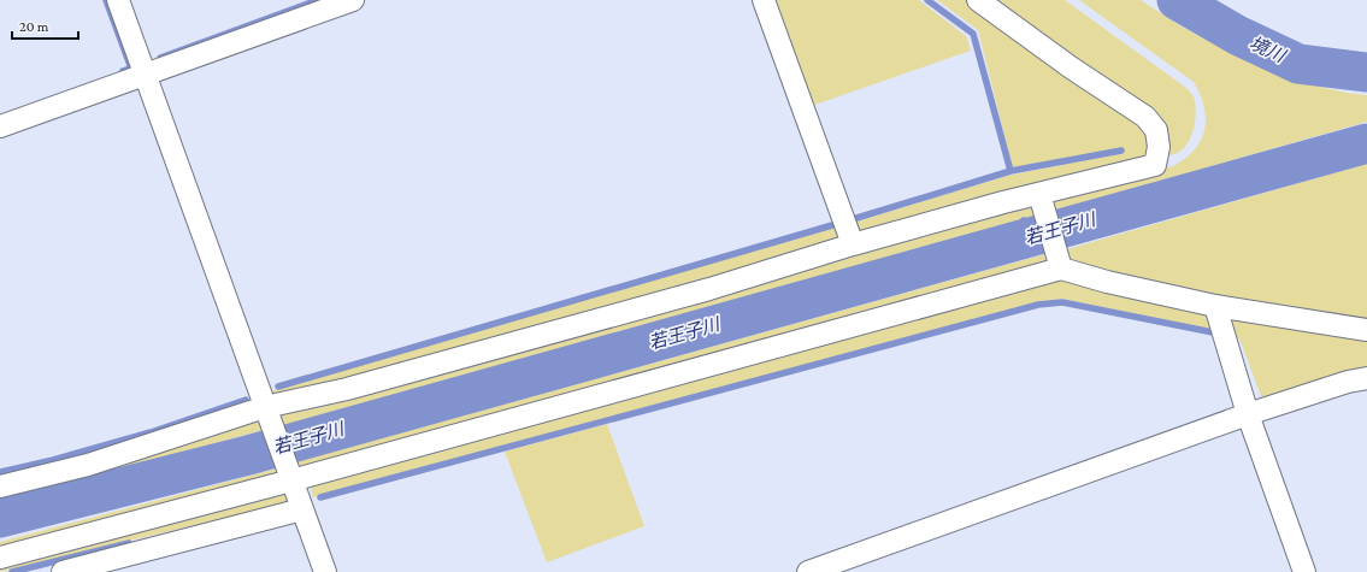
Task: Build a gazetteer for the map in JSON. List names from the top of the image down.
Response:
{
  "water": ["境川", "若王子川"],
  "scale_bar": "20 m"
}
